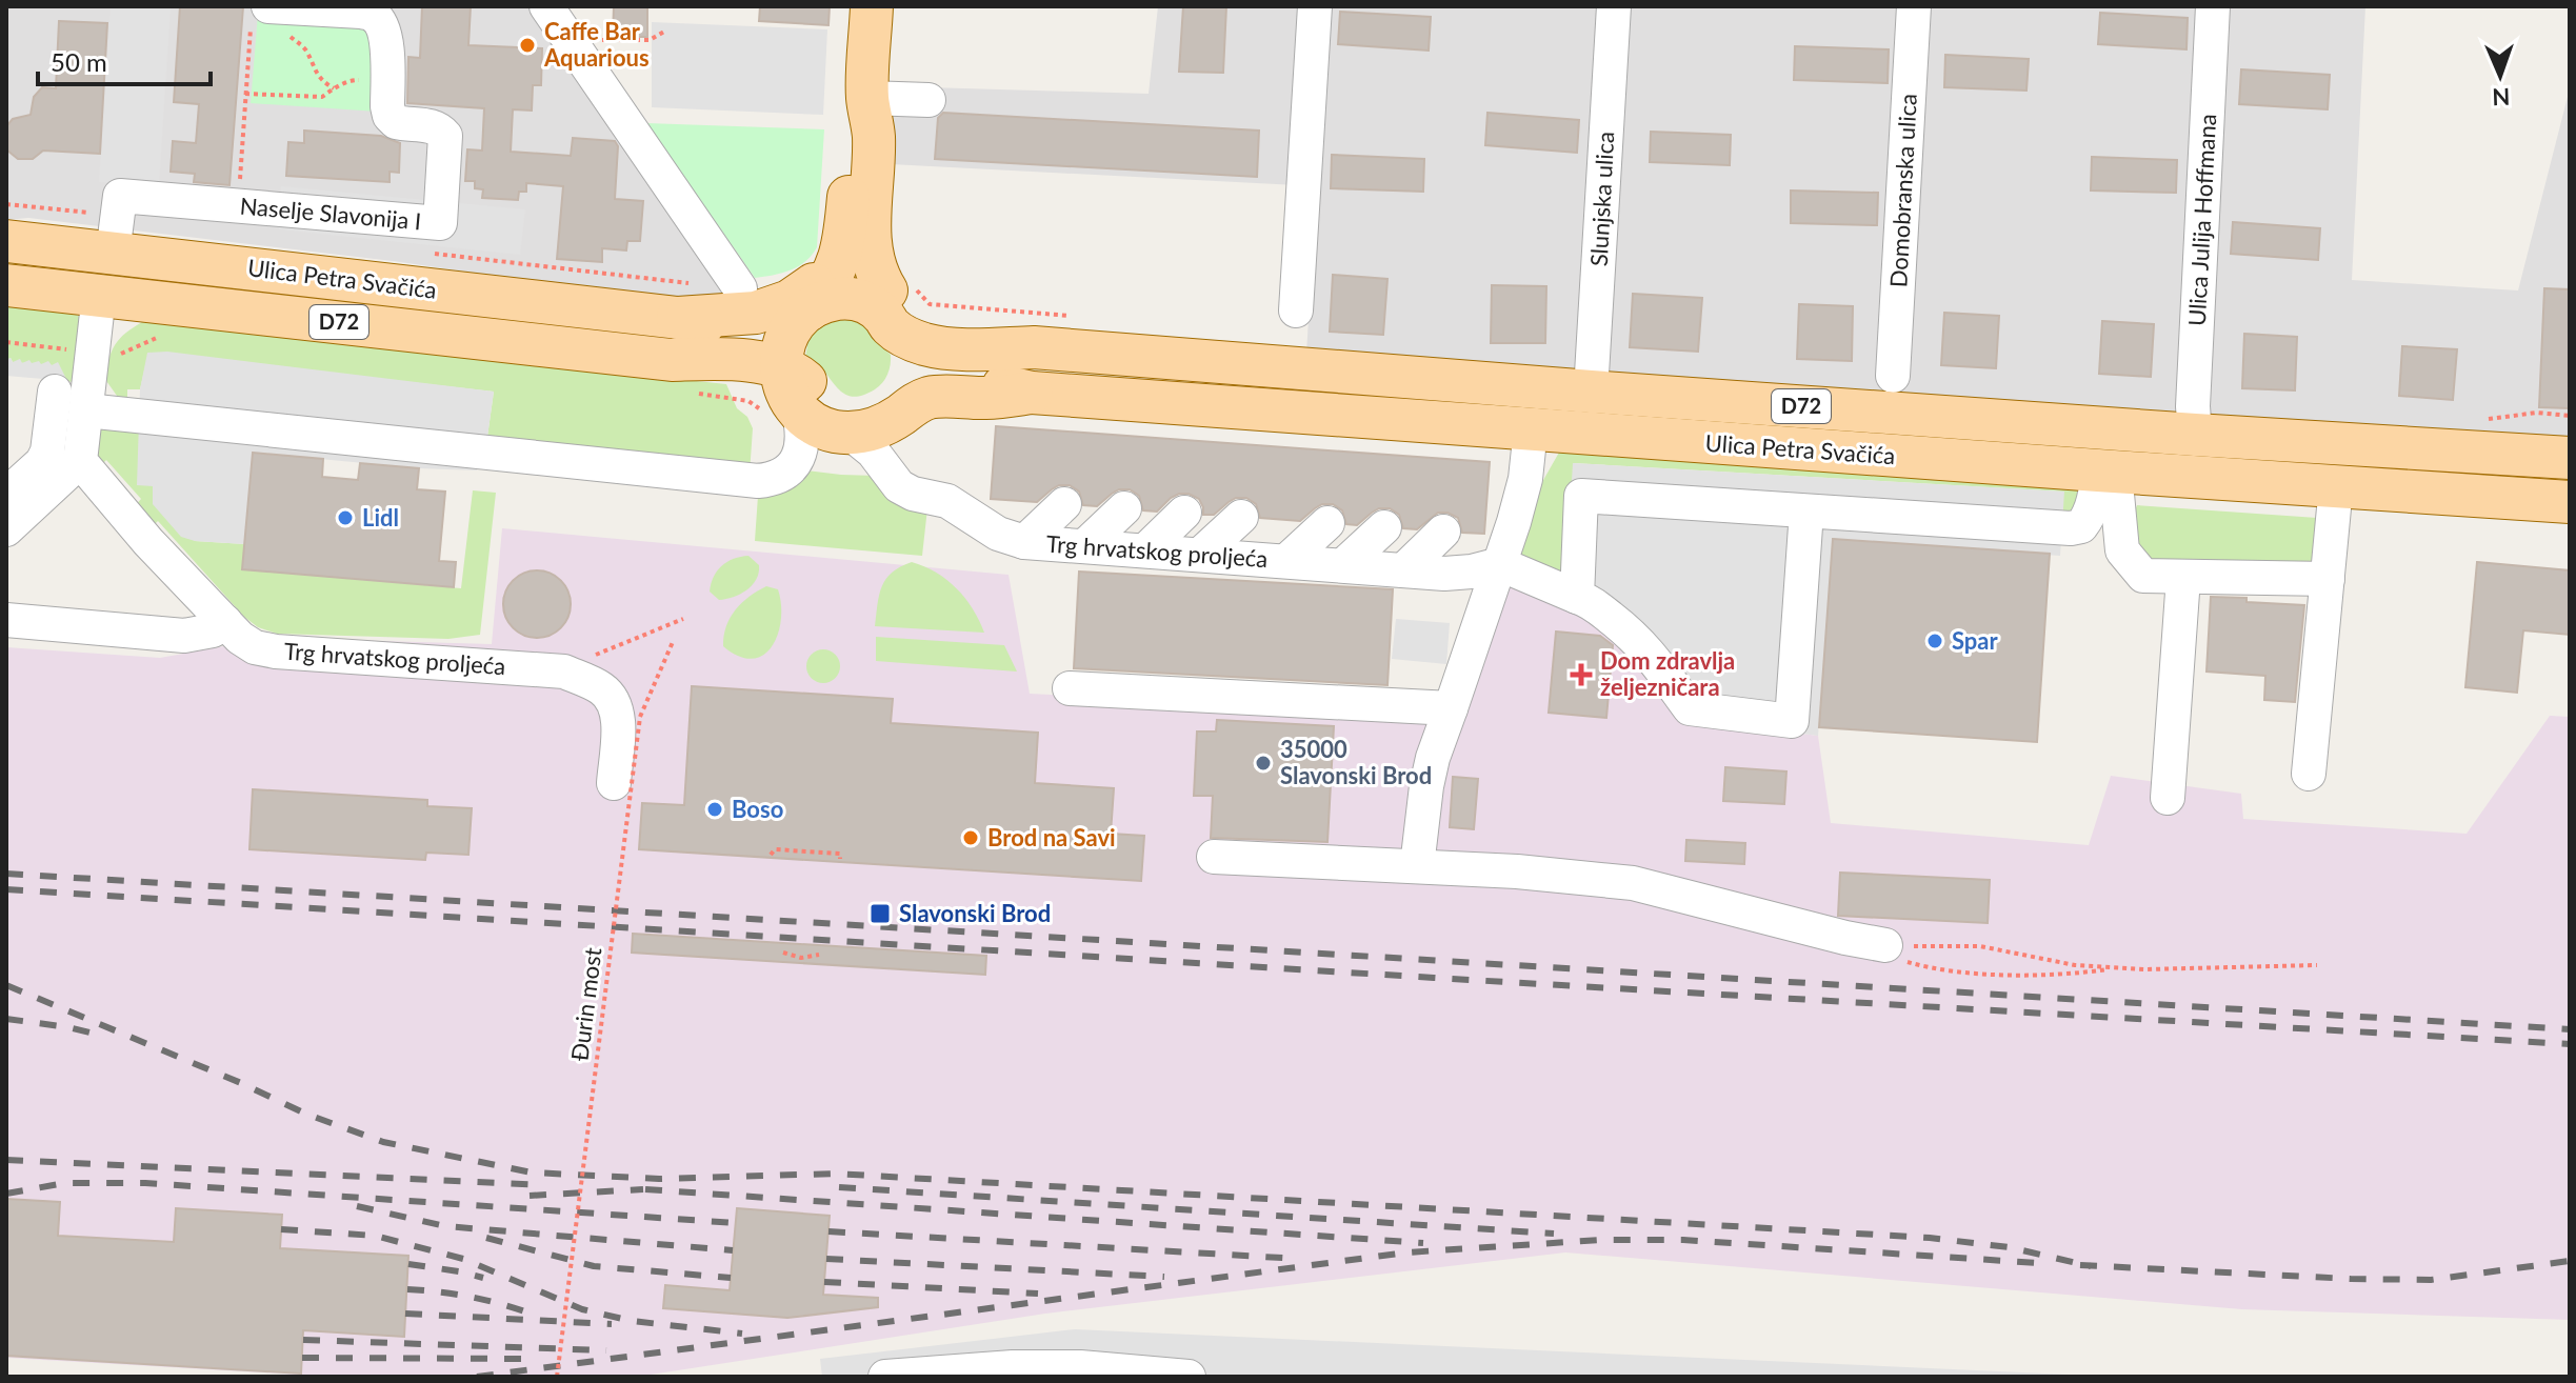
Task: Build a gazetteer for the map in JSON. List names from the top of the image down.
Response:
{
  "streets": {
    "main road": ["Ulica Petra Svačića", "D72"],
    "street": [
      "Domobranska ulica",
      "Slunjska ulica",
      "Naselje Slavonija I",
      "Ulica Julija Hoffmana",
      "Trg hrvatskog proljeća"
    ],
    "path": ["Đurin most"]
  },
  "crossings": [
    ["Slunjska ulica", "Ulica Petra Svačića"],
    ["Naselje Slavonija I", "Ulica Petra Svačića"],
    ["Ulica Julija Hoffmana", "Ulica Petra Svačića"],
    ["Ulica Petra Svačića", "D72"],
    ["D72", "Trg hrvatskog proljeća"]
  ],
  "places": {
    "other": [
      "Caffe Bar Aquarious",
      "Lidl",
      "Spar",
      "35000 Slavonski Brod",
      "Boso",
      "Brod na Savi"
    ],
    "health": ["Dom zdravlja željezničara"],
    "transit": ["Slavonski Brod"]
  },
  "scale_bar": "50 m",
  "north": "bottom"
}
